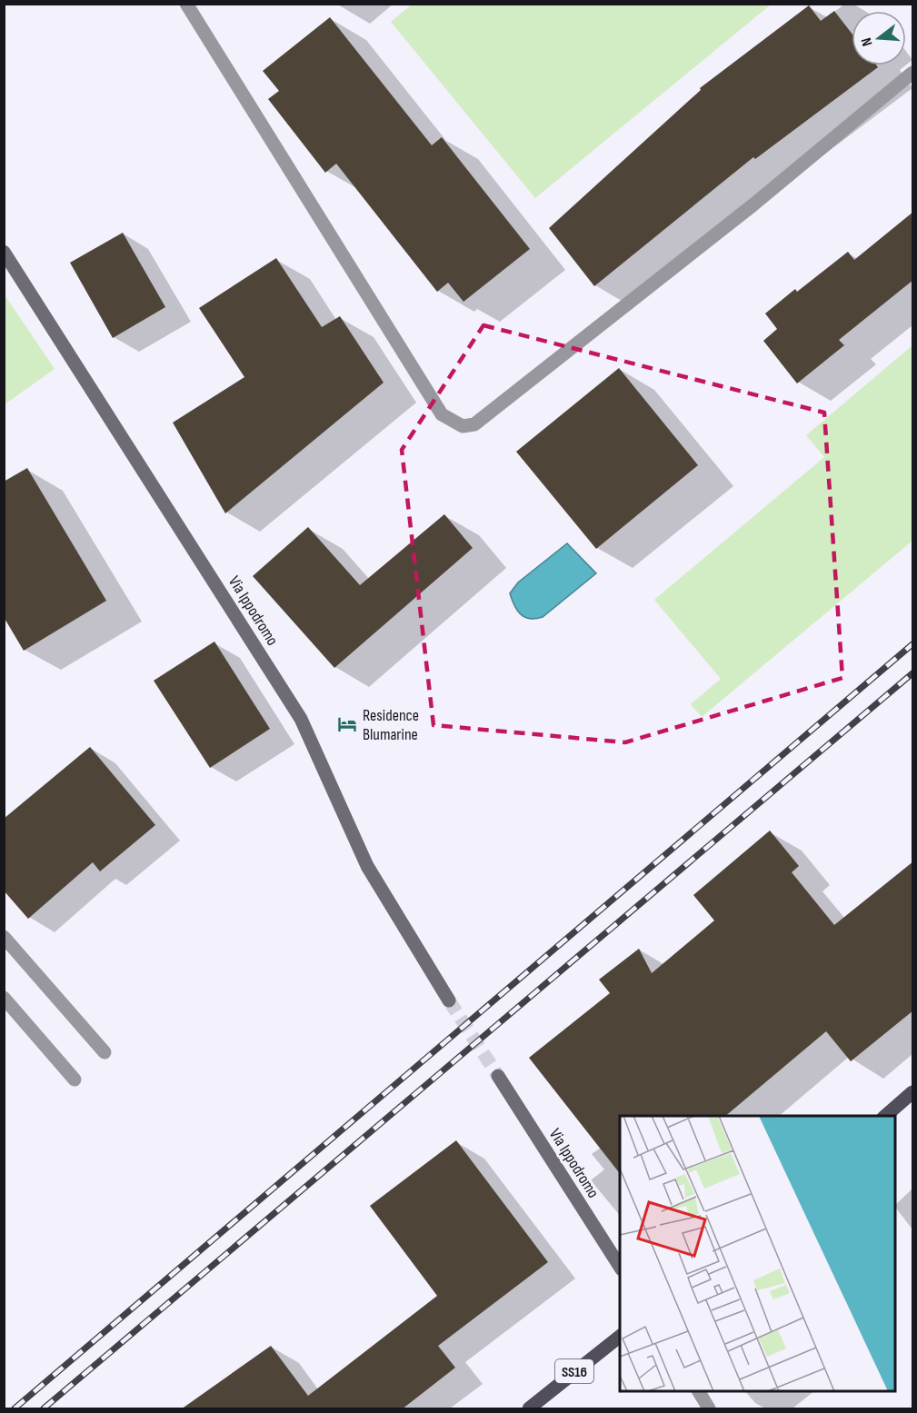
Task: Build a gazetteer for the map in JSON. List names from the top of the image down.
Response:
{
  "streets": {
    "main road": ["SS16"],
    "street": ["Via Ippodromo"]
  },
  "places": {
    "hotel": ["Residence Blumarine"]
  },
  "north": "left"
}
